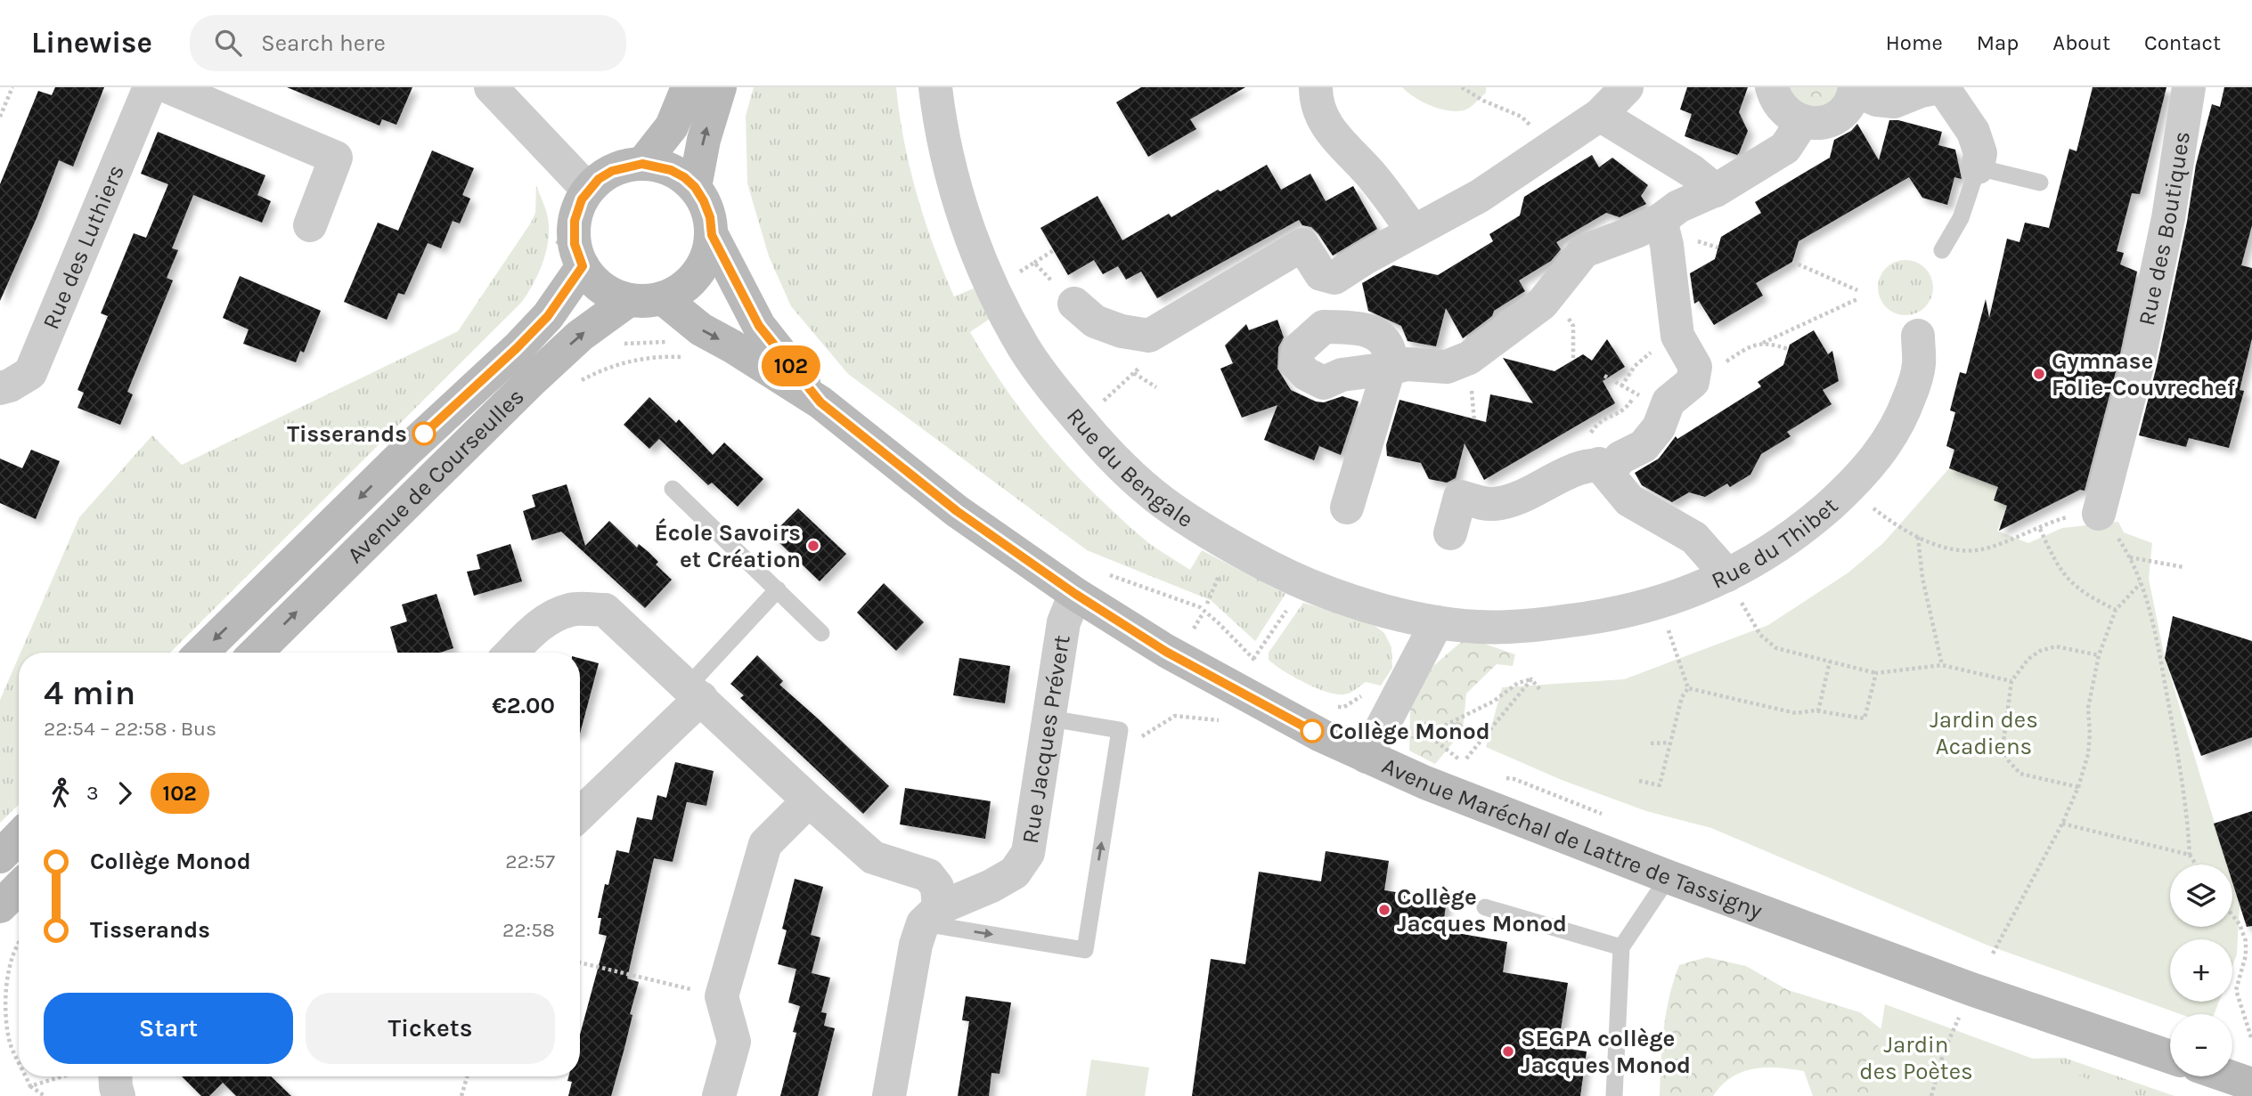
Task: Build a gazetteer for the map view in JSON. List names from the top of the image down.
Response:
{
  "streets": {
    "street": [
      "Rue des Boutiques",
      "Rue des Luthiers",
      "Rue du Bengale",
      "Avenue de Courseulles",
      "Rue du Thibet",
      "Rue Jacques Prévert",
      "Avenue Maréchal de Lattre de Tassigny"
    ]
  },
  "crossings": [
    ["Rue du Bengale", "Rue du Thibet"],
    ["Avenue de Courseulles", "Avenue Maréchal de Lattre de Tassigny"],
    ["Rue Jacques Prévert", "Avenue Maréchal de Lattre de Tassigny"]
  ],
  "parks": ["Jardin des Acadiens", "Jardin des Poètes"],
  "places": [
    "Gymnase Folie-Couvrechef",
    "Tisserands",
    "École Savoirs et Création",
    "Collège Monod",
    "Collège Jacques Monod",
    "SEGPA collège Jacques Monod"
  ],
  "lines": ["bus line 102"],
  "page": {
    "header": "Linewise",
    "search": "Search here",
    "nav": [
      "Home",
      "Map",
      "About",
      "Contact"
    ],
    "on_map": "102",
    "heading": ["4 min", "22:54 – 22:58 · Bus", "€2.00"],
    "legs": ["3", "102"],
    "list": [
      {
        "name": "Collège Monod",
        "value": "22:57"
      },
      {
        "name": "Tisserands",
        "value": "22:58"
      }
    ],
    "map_buttons": ["+", "−"],
    "buttons": ["Start", "Tickets"]
  }
}
